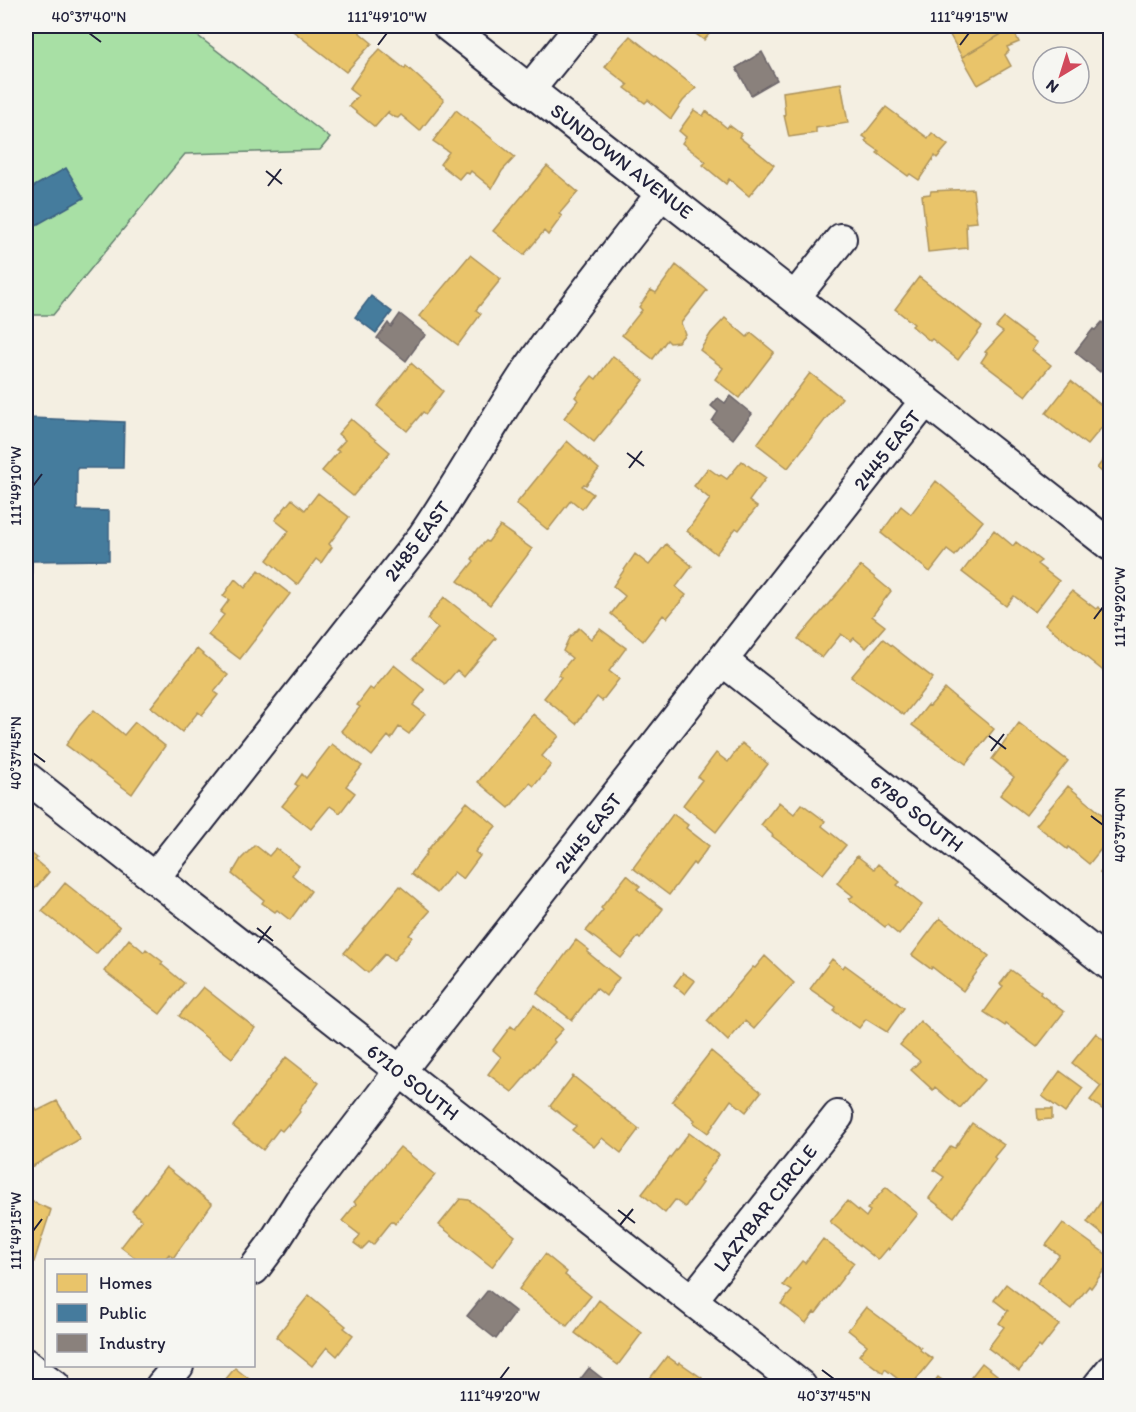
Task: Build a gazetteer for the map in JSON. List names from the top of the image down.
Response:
{
  "streets": {
    "street": [
      "SUNDOWN AVENUE",
      "2445 EAST",
      "2485 EAST",
      "6780 SOUTH",
      "6710 SOUTH",
      "LAZYBAR CIRCLE"
    ]
  },
  "crossings": [
    ["SUNDOWN AVENUE", "2445 EAST"],
    ["SUNDOWN AVENUE", "2485 EAST"],
    ["2445 EAST", "6780 SOUTH"],
    ["2445 EAST", "6710 SOUTH"],
    ["2485 EAST", "6710 SOUTH"],
    ["6710 SOUTH", "LAZYBAR CIRCLE"]
  ],
  "legend": ["Homes", "Public", "Industry"],
  "north": "bottom left",
  "coordinates": [
    "40°37'40\"N",
    "111°49'10\"W",
    "111°49'15\"W",
    "111°49'20\"W",
    "40°37'45\"N"
  ]
}
